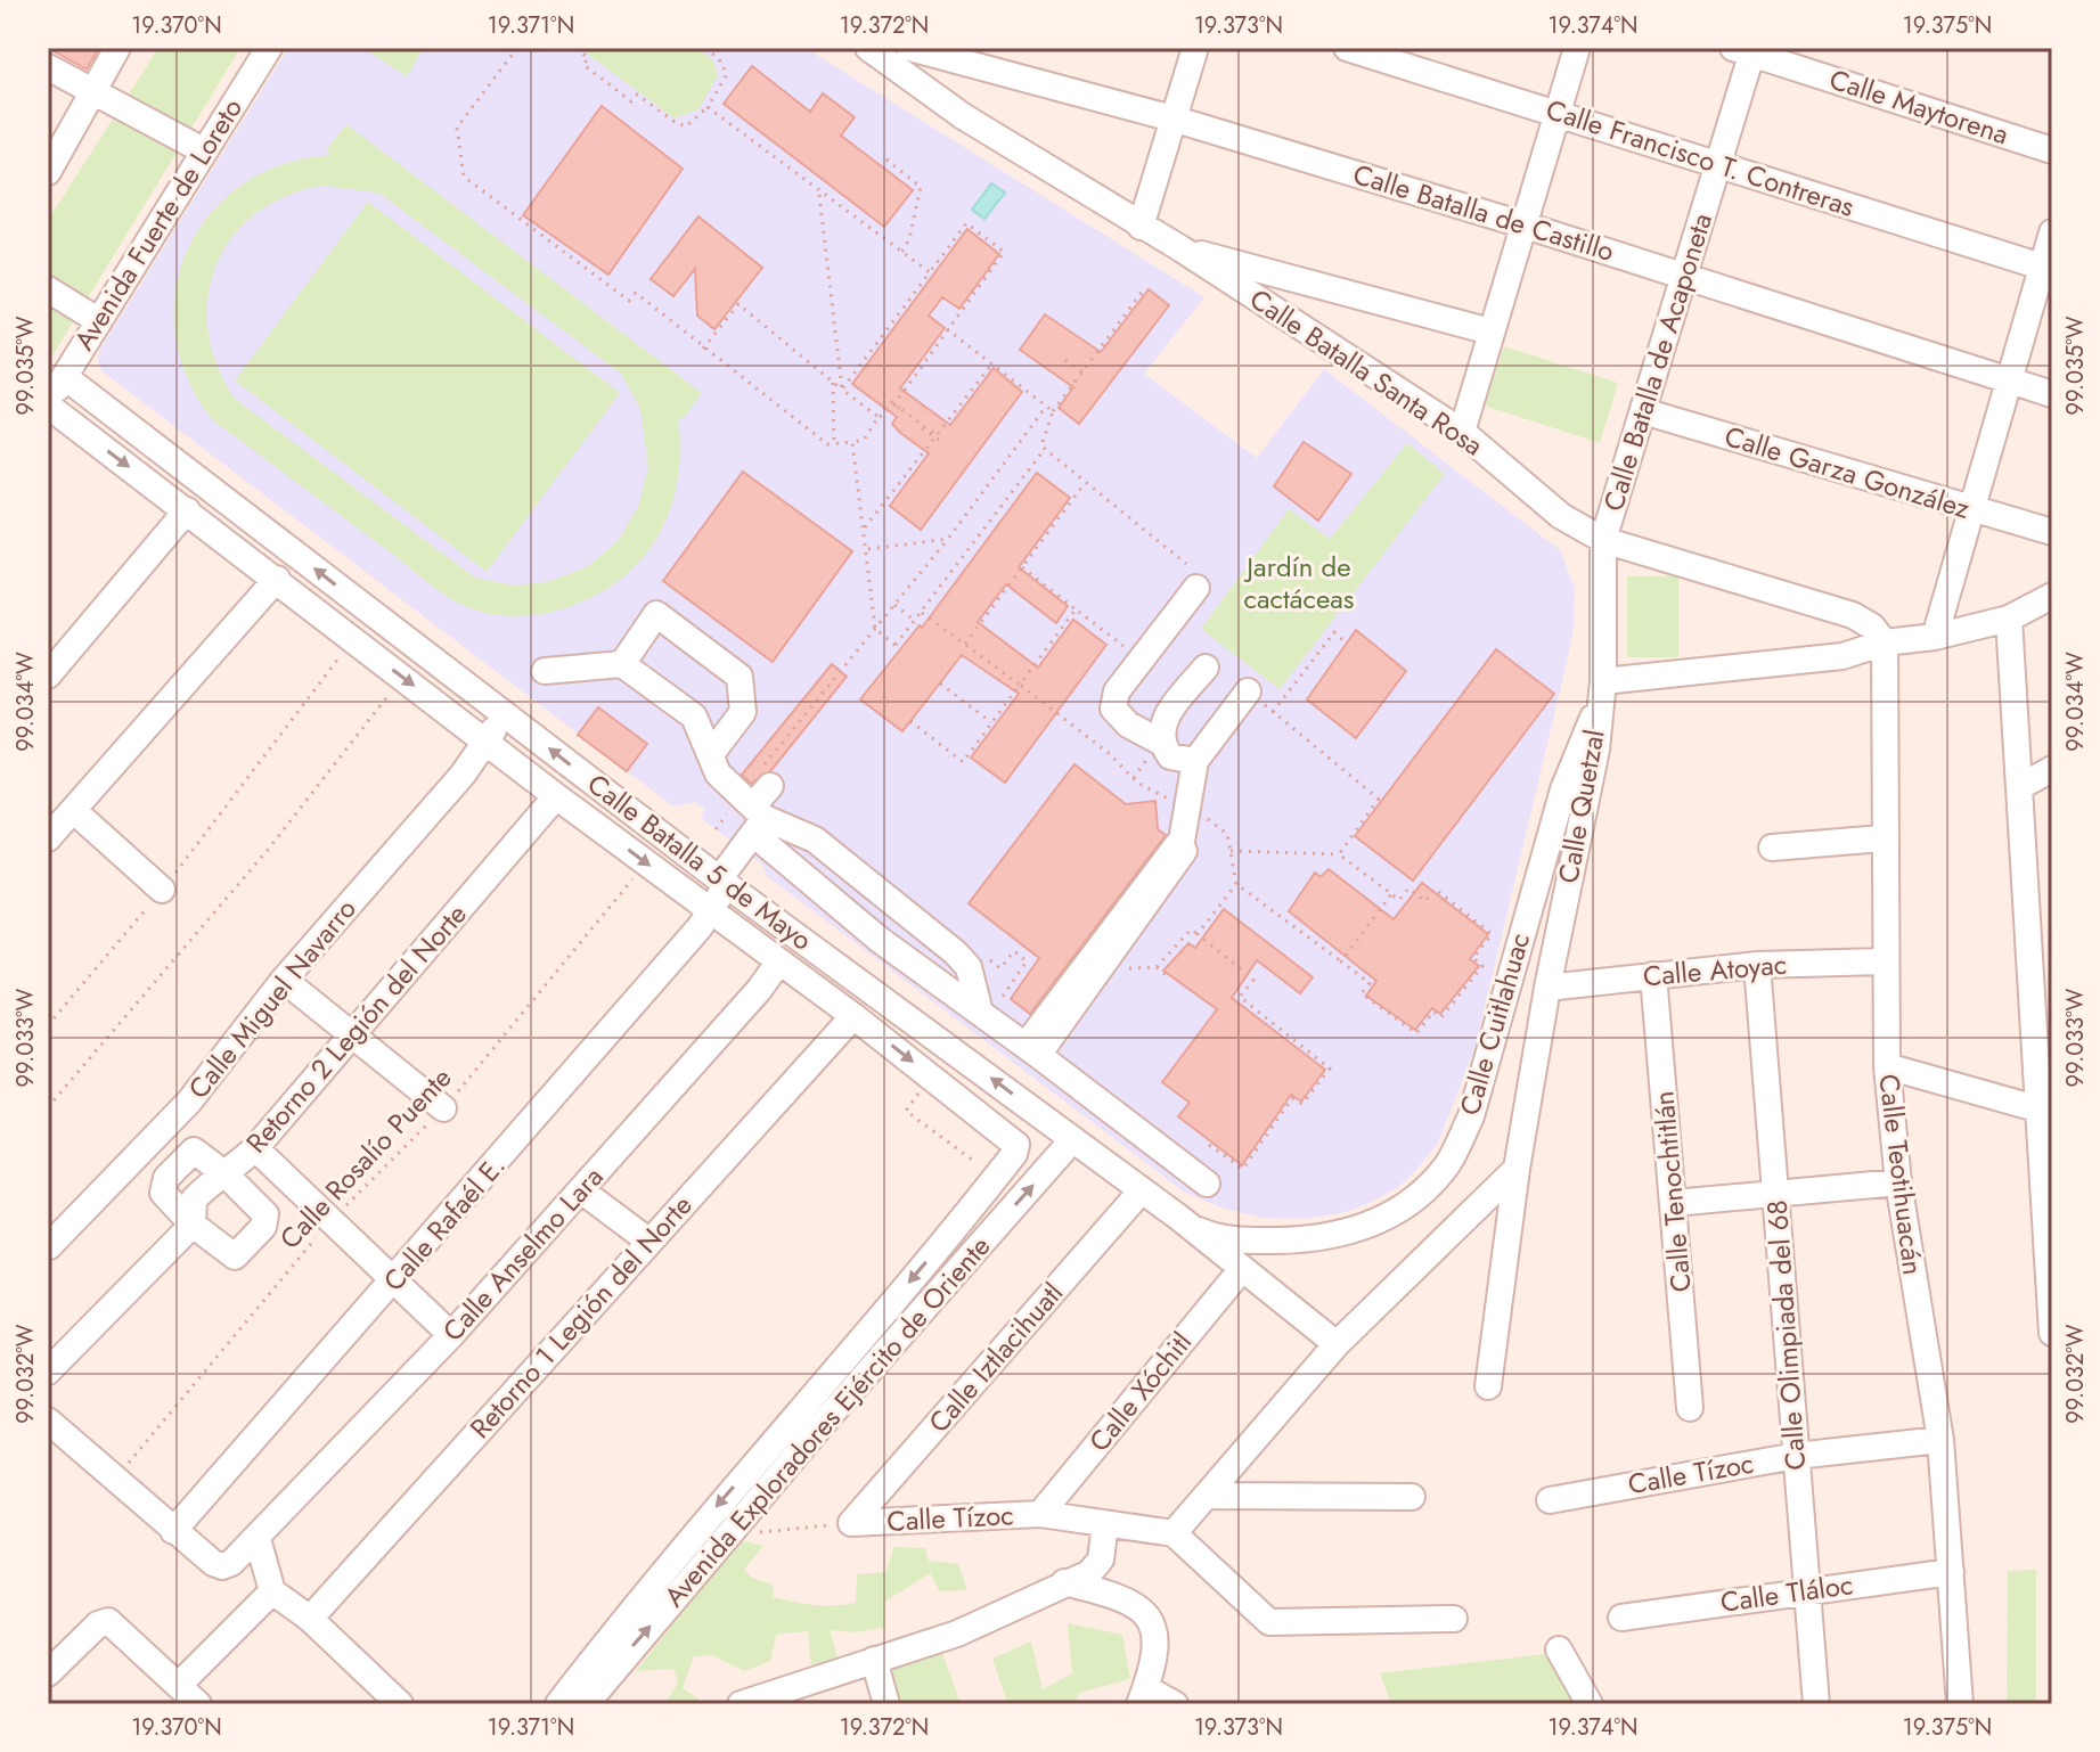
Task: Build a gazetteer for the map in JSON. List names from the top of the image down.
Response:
{
  "streets": {
    "street": [
      "Calle Maytorena",
      "Calle Francisco T. Contreras",
      "Calle Batalla de Castillo",
      "Avenida Fuerte de Loreto",
      "Calle Batalla de Acaponeta",
      "Calle Batalla Santa Rosa",
      "Calle Garza González",
      "Calle Quetzal",
      "Calle Batalla 5 de Mayo",
      "Calle Atoyac",
      "Calle Miguel Navarro",
      "Calle Cuitlahuac",
      "Retorno 2 Legión del Norte",
      "Calle Teotihuacán",
      "Calle Tenochtitlán",
      "Calle Rafaél E.",
      "Calle Anselmo Lara",
      "Retorno 1 Legión del Norte",
      "Calle Olimpiada del 68",
      "Calle Iztlacihuatl",
      "Calle Xóchitl",
      "Avenida Exploradores Ejército de Oriente",
      "Calle Tízoc",
      "Calle Tláloc"
    ],
    "path": ["Calle Rosalío Puente"]
  },
  "crossings": [
    ["Calle Maytorena", "Calle Batalla de Acaponeta"],
    ["Calle Francisco T. Contreras", "Calle Batalla de Acaponeta"],
    ["Calle Batalla de Castillo", "Calle Batalla de Acaponeta"],
    ["Avenida Fuerte de Loreto", "Calle Batalla 5 de Mayo"],
    ["Calle Batalla de Acaponeta", "Calle Batalla Santa Rosa"],
    ["Calle Batalla de Acaponeta", "Calle Garza González"],
    ["Calle Batalla de Acaponeta", "Calle Quetzal"],
    ["Calle Batalla de Acaponeta", "Calle Cuitlahuac"],
    ["Calle Batalla Santa Rosa", "Calle Teotihuacán"],
    ["Calle Quetzal", "Calle Atoyac"],
    ["Calle Quetzal", "Calle Cuitlahuac"],
    ["Calle Batalla 5 de Mayo", "Calle Miguel Navarro"],
    ["Calle Batalla 5 de Mayo", "Calle Cuitlahuac"],
    ["Calle Batalla 5 de Mayo", "Retorno 2 Legión del Norte"],
    ["Calle Batalla 5 de Mayo", "Calle Rosalío Puente"],
    ["Calle Batalla 5 de Mayo", "Calle Rafaél E."],
    ["Calle Batalla 5 de Mayo", "Calle Anselmo Lara"],
    ["Calle Batalla 5 de Mayo", "Retorno 1 Legión del Norte"],
    ["Calle Batalla 5 de Mayo", "Calle Iztlacihuatl"],
    ["Calle Batalla 5 de Mayo", "Calle Xóchitl"],
    ["Calle Batalla 5 de Mayo", "Avenida Exploradores Ejército de Oriente"],
    ["Calle Atoyac", "Calle Teotihuacán"],
    ["Calle Atoyac", "Calle Tenochtitlán"],
    ["Calle Atoyac", "Calle Olimpiada del 68"],
    ["Calle Teotihuacán", "Calle Tízoc"],
    ["Calle Teotihuacán", "Calle Tláloc"],
    ["Calle Rafaél E.", "Calle Anselmo Lara"],
    ["Calle Olimpiada del 68", "Calle Tízoc"],
    ["Calle Olimpiada del 68", "Calle Tláloc"],
    ["Calle Iztlacihuatl", "Calle Tízoc"],
    ["Calle Xóchitl", "Calle Tízoc"],
    ["Avenida Exploradores Ejército de Oriente", "Calle Tízoc"]
  ],
  "parks": ["Jardín de cactáceas"],
  "coordinates": [
    "19.370°N",
    "19.371°N",
    "19.372°N",
    "19.373°N",
    "19.374°N",
    "19.375°N",
    "99.035°W",
    "99.034°W",
    "99.033°W",
    "99.032°W"
  ]
}
